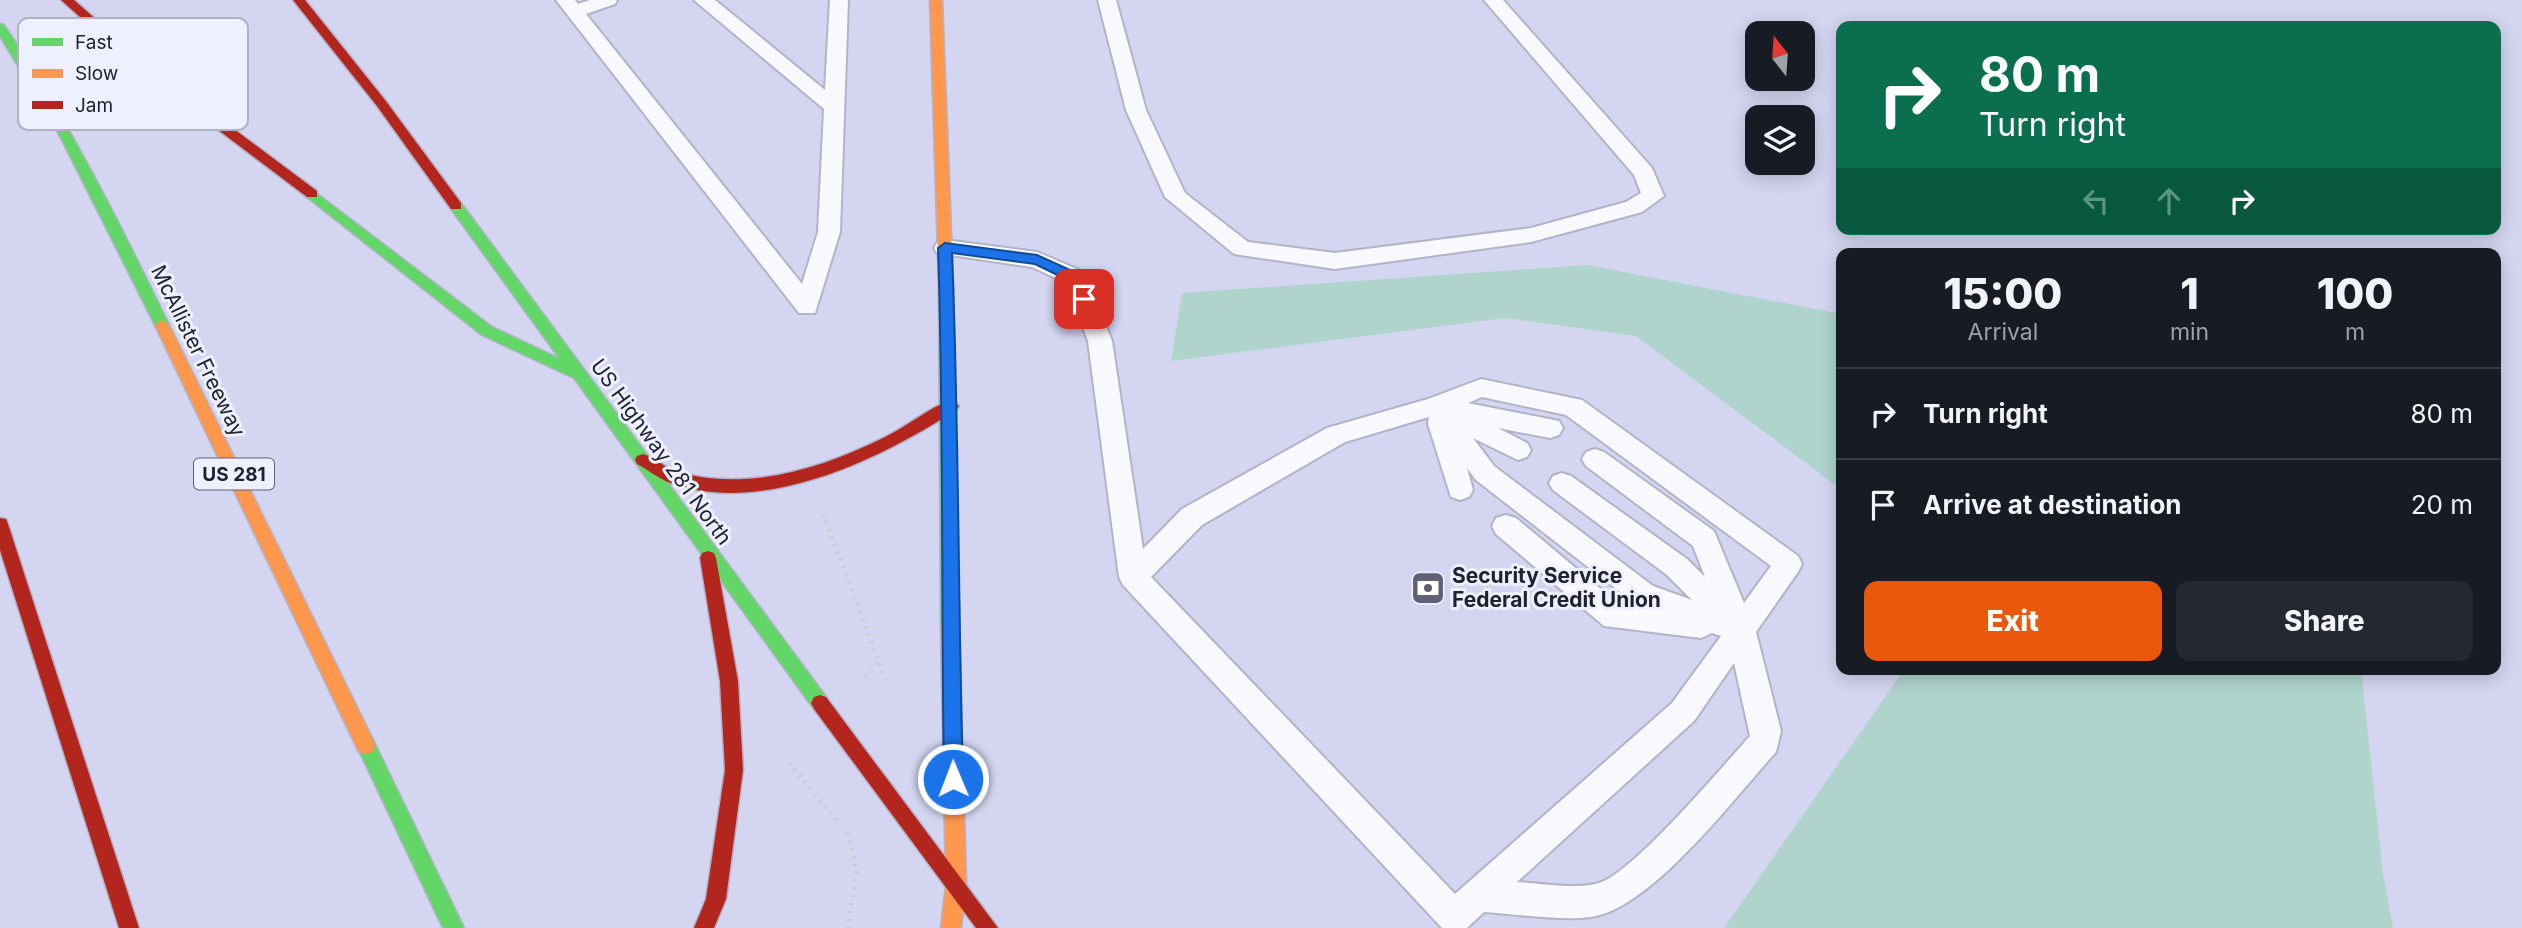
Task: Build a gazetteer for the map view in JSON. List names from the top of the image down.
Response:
{
  "streets": {
    "main road": ["McAllister Freeway", "US Highway 281 North", "US 281"]
  },
  "places": {
    "bank": ["Security Service Federal Credit Union"]
  },
  "legend": ["Fast", "Slow", "Jam"],
  "north": "top",
  "page": {
    "turn": ["80 m", "Turn right"],
    "eta": [
      "15:00",
      "Arrival",
      "1",
      "min",
      "100",
      "m"
    ],
    "list": [
      {
        "name": "Turn right",
        "value": "80 m"
      },
      {
        "name": "Arrive at destination",
        "value": "20 m"
      }
    ],
    "buttons": ["Exit", "Share"]
  }
}
